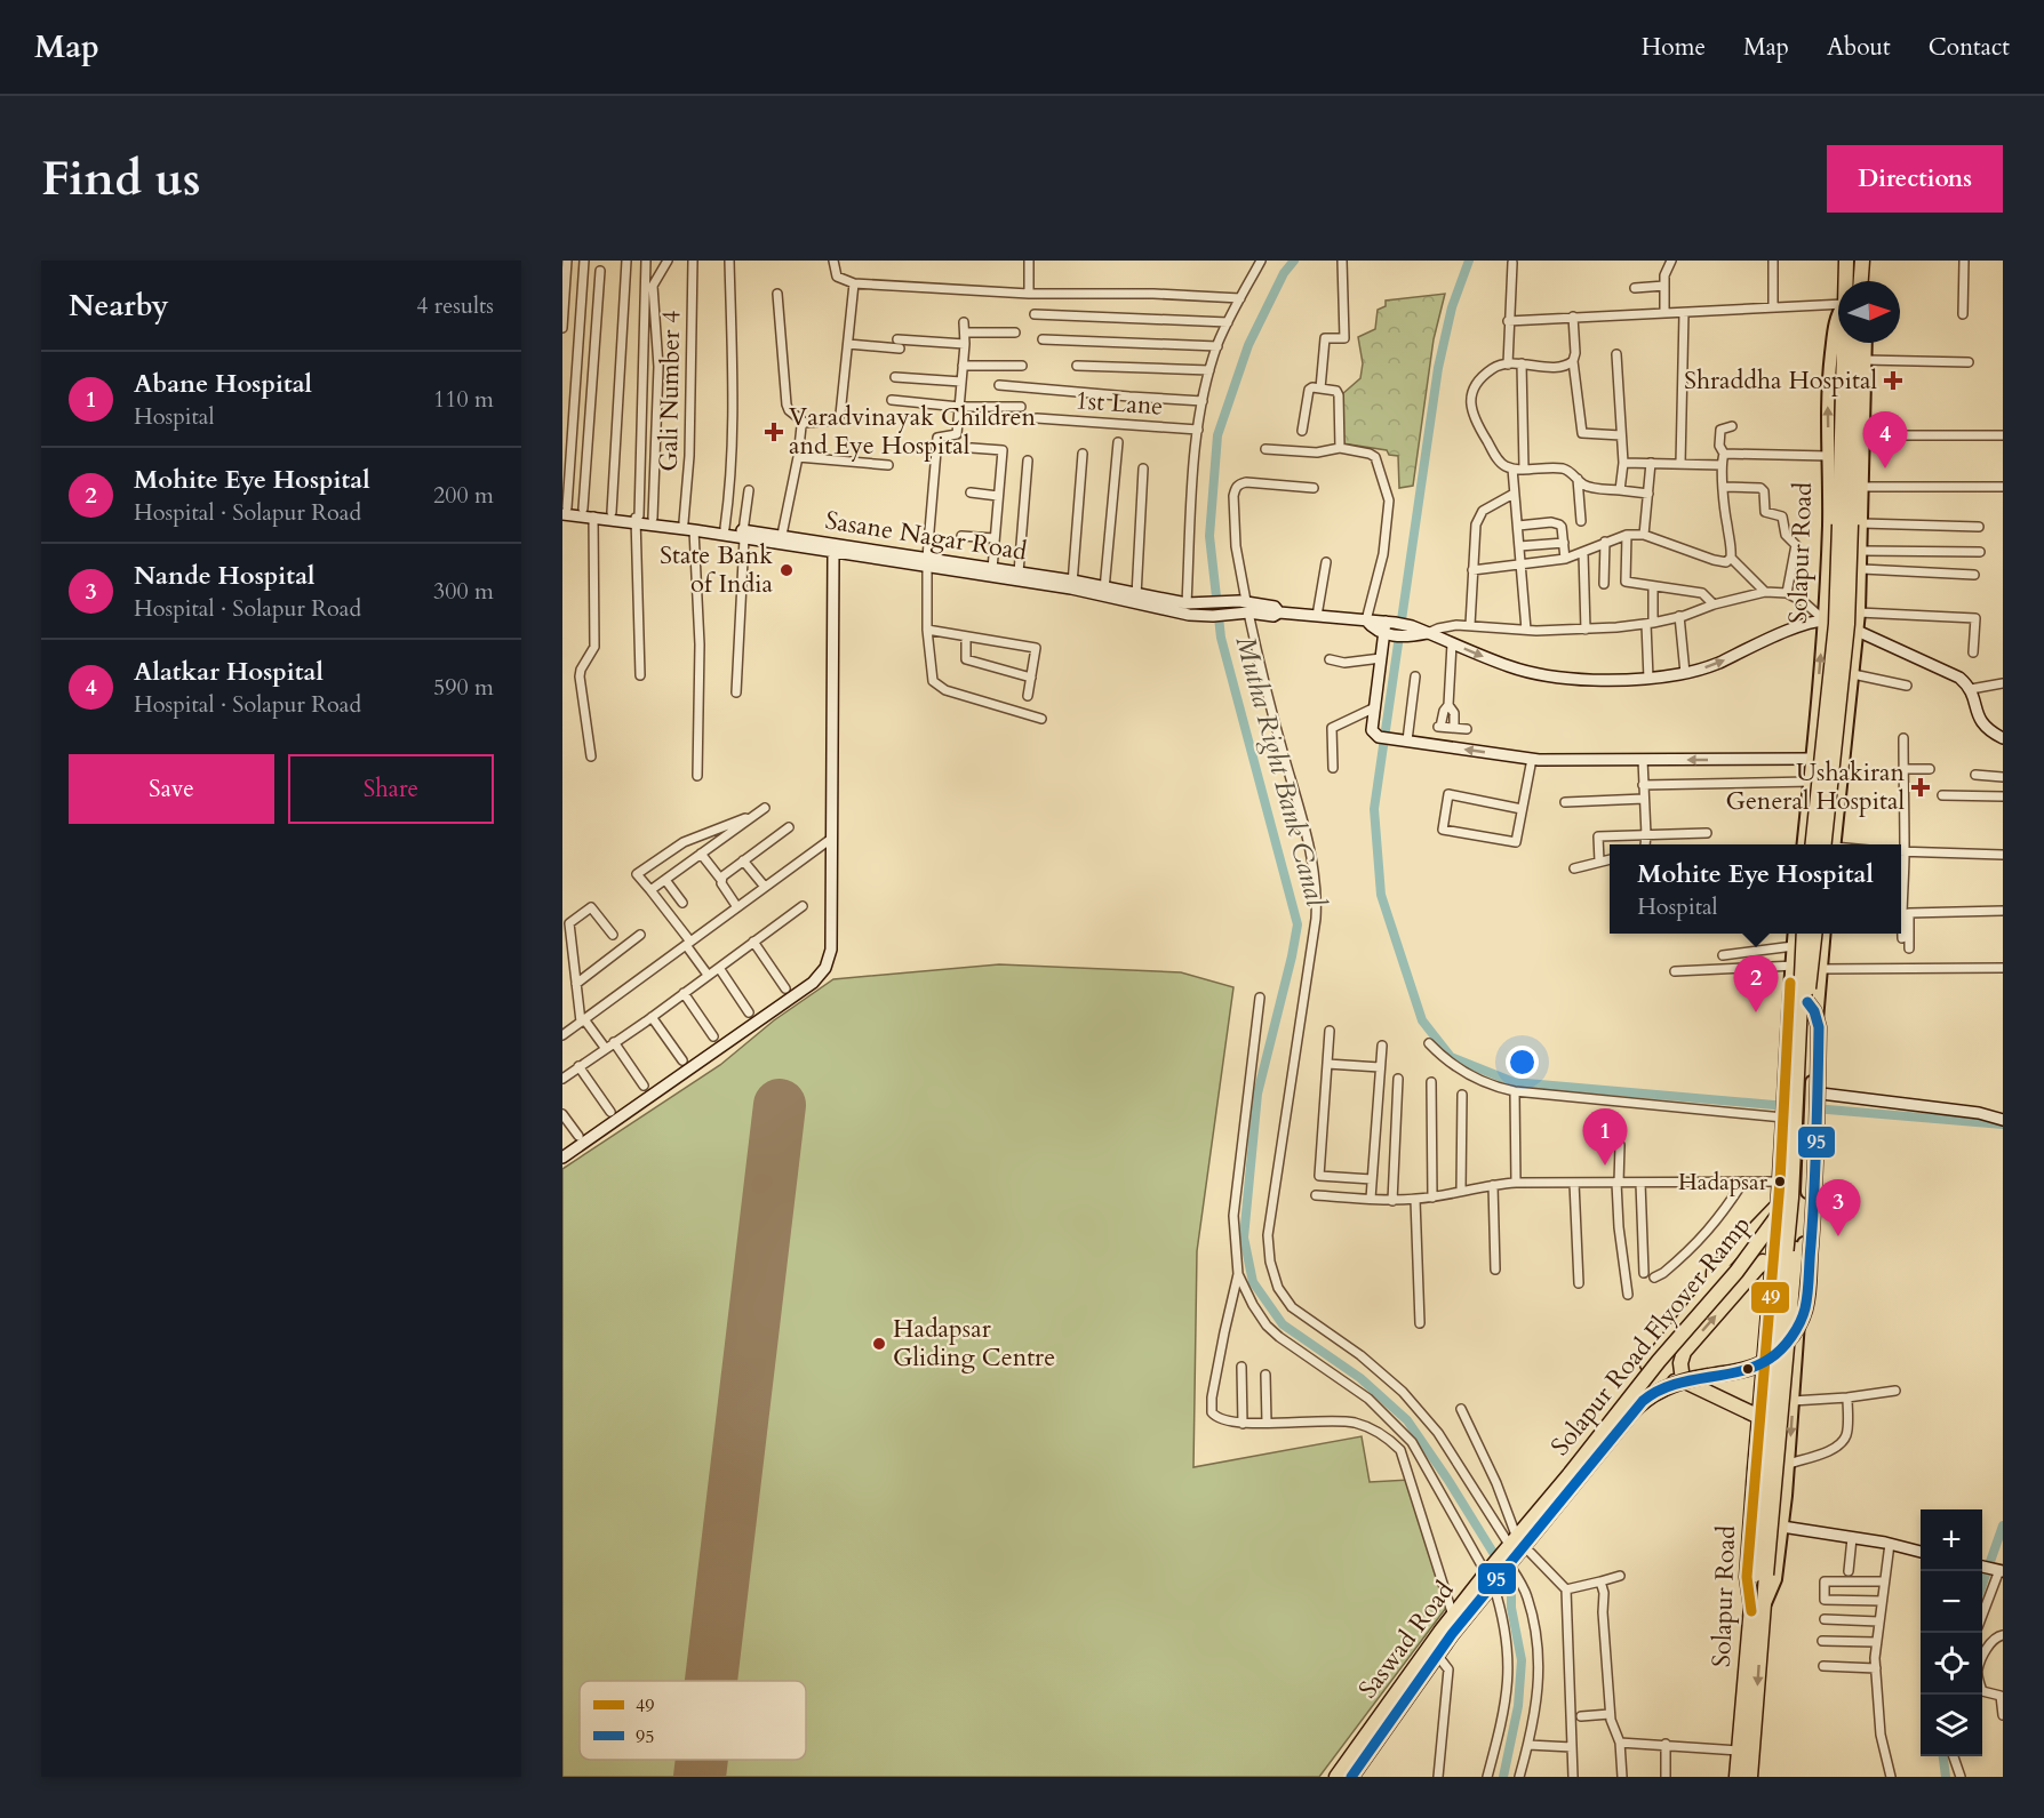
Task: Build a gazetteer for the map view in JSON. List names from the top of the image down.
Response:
{
  "streets": {
    "highway": ["Solapur Road", "Solapur Road Flyover Ramp", "Saswad Road"],
    "street": ["Gali Number 4", "1st Lane", "Sasane Nagar Road"]
  },
  "crossings": [
    ["Gali Number 4", "Sasane Nagar Road"],
    ["Sasane Nagar Road", "Solapur Road"],
    ["Solapur Road Flyover Ramp", "Saswad Road"]
  ],
  "water": ["Mutha Right Bank Canal"],
  "places": {
    "health": ["Shraddha Hospital", "Varadvinayak Children and Eye Hospital", "Ushakiran General Hospital"],
    "other": ["State Bank of India", "Hadapsar", "Hadapsar Gliding Centre"]
  },
  "lines": ["transit line 49", "transit line 95"],
  "legend": ["49", "95"],
  "north": "right",
  "page": {
    "header": "Map",
    "nav": [
      "Home",
      "Map",
      "About",
      "Contact"
    ],
    "buttons": [
      "Directions",
      ["Save", "Share"]
    ],
    "title": "Find us",
    "heading": ["Nearby", "4 results"],
    "list": [
      {
        "mark": "1",
        "name": "Abane Hospital",
        "note": "Hospital",
        "value": "110 m"
      },
      {
        "mark": "2",
        "name": "Mohite Eye Hospital",
        "note": "Hospital · Solapur Road",
        "value": "200 m"
      },
      {
        "mark": "3",
        "name": "Nande Hospital",
        "note": "Hospital · Solapur Road",
        "value": "300 m"
      },
      {
        "mark": "4",
        "name": "Alatkar Hospital",
        "note": "Hospital · Solapur Road",
        "value": "590 m"
      }
    ],
    "pins": [
      "4",
      "2",
      "1",
      "3"
    ],
    "popup": ["Mohite Eye Hospital", "Hospital"],
    "map_buttons": ["+", "−"]
  }
}
